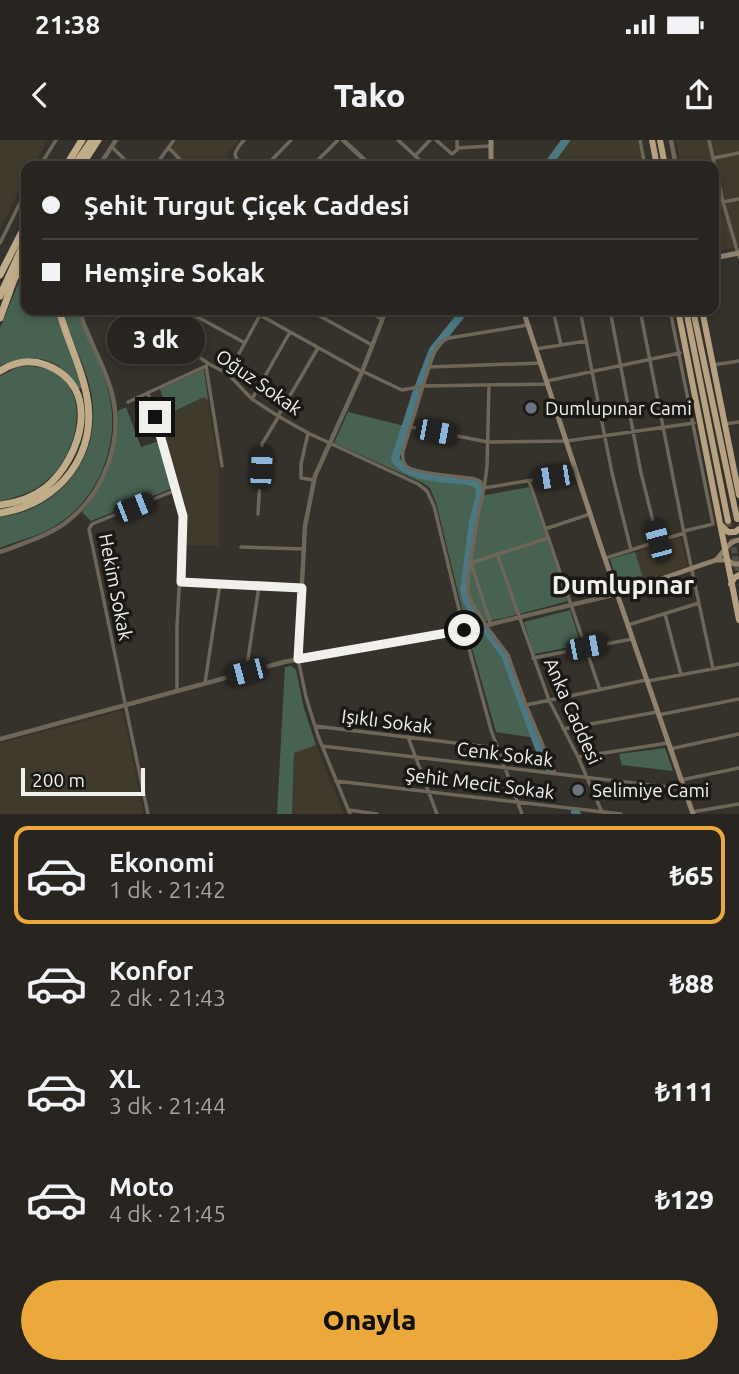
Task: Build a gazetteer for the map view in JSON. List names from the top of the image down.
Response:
{
  "streets": {
    "street": [
      "Oğuz Sokak",
      "Hekim Sokak",
      "Anka Caddesi",
      "Işıklı Sokak",
      "Cenk Sokak",
      "Şehit Mecit Sokak"
    ]
  },
  "crossings": [
    ["Oğuz Sokak", "Işıklı Sokak"],
    ["Oğuz Sokak", "Cenk Sokak"],
    ["Oğuz Sokak", "Şehit Mecit Sokak"],
    ["Anka Caddesi", "Cenk Sokak"],
    ["Anka Caddesi", "Şehit Mecit Sokak"]
  ],
  "districts": ["Dumlupınar"],
  "places": ["Dumlupınar Cami", "Selimiye Cami"],
  "scale_bar": "200 m",
  "page": {
    "status": "21:38",
    "header": "Tako",
    "banner": ["Şehit Turgut Çiçek Caddesi", "Hemşire Sokak"],
    "bubble": "3 dk",
    "scale": "200 m",
    "list": [
      {
        "name": "Ekonomi",
        "note": "1 dk · 21:42",
        "value": "₺65"
      },
      {
        "name": "Konfor",
        "note": "2 dk · 21:43",
        "value": "₺88"
      },
      {
        "name": "XL",
        "note": "3 dk · 21:44",
        "value": "₺111"
      },
      {
        "name": "Moto",
        "note": "4 dk · 21:45",
        "value": "₺129"
      }
    ],
    "buttons": "Onayla"
  }
}
